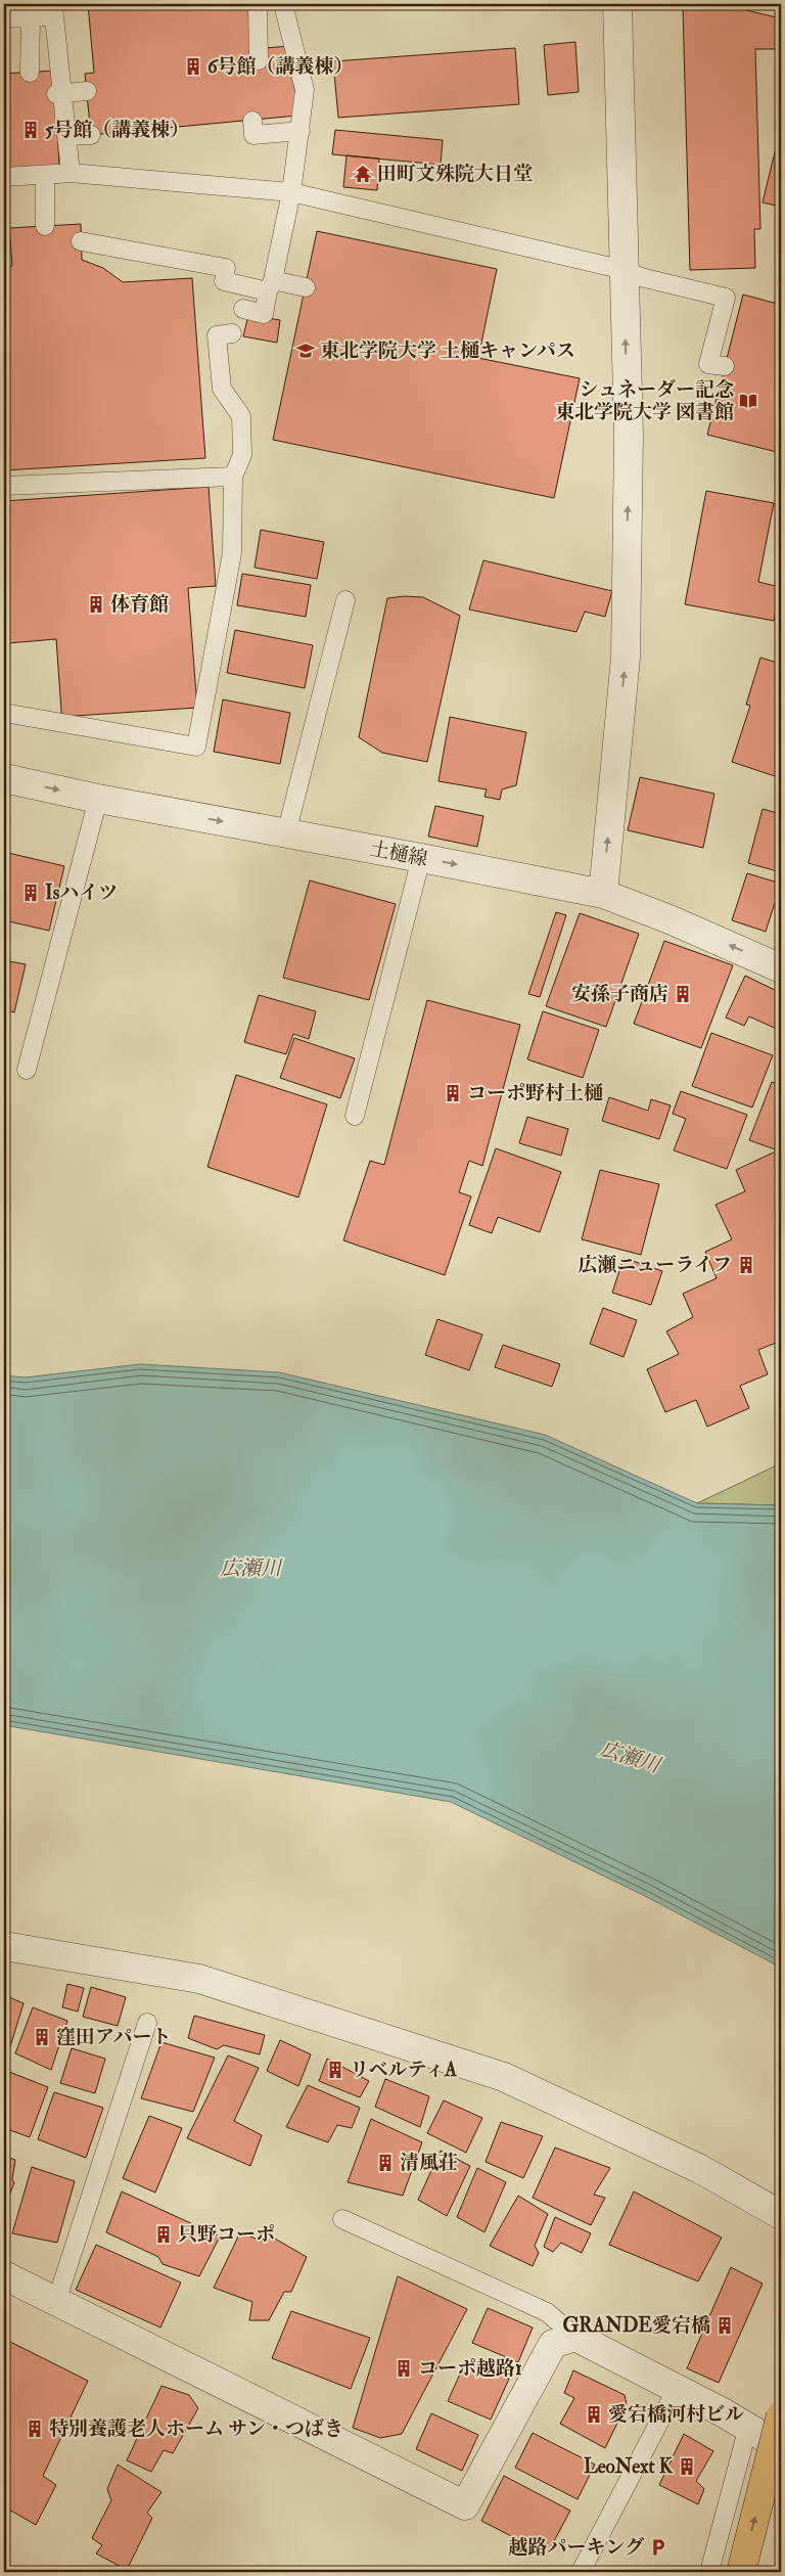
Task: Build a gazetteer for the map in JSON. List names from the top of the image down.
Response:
{
  "streets": {
    "street": ["土樋線"]
  },
  "water": ["広瀬川"],
  "places": {
    "building": [
      "6号館（講義棟）",
      "5号館（講義棟）",
      "体育館",
      "Isハイツ",
      "安孫子商店",
      "コーポ野村土樋",
      "広瀬ニューライフ",
      "窪田アパート",
      "リベルティA",
      "清風荘",
      "只野コーポ",
      "GRANDE愛宕橋",
      "コーポ越路1",
      "愛宕橋河村ビル",
      "特別養護老人ホーム サン・つばき",
      "LeoNext K"
    ],
    "temple": ["田町文殊院大日堂"],
    "school or university": ["東北学院大学 土樋キャンパス"],
    "library": ["シュネーダー記念 東北学院大学 図書館"],
    "parking": ["越路パーキング"]
  }
}
